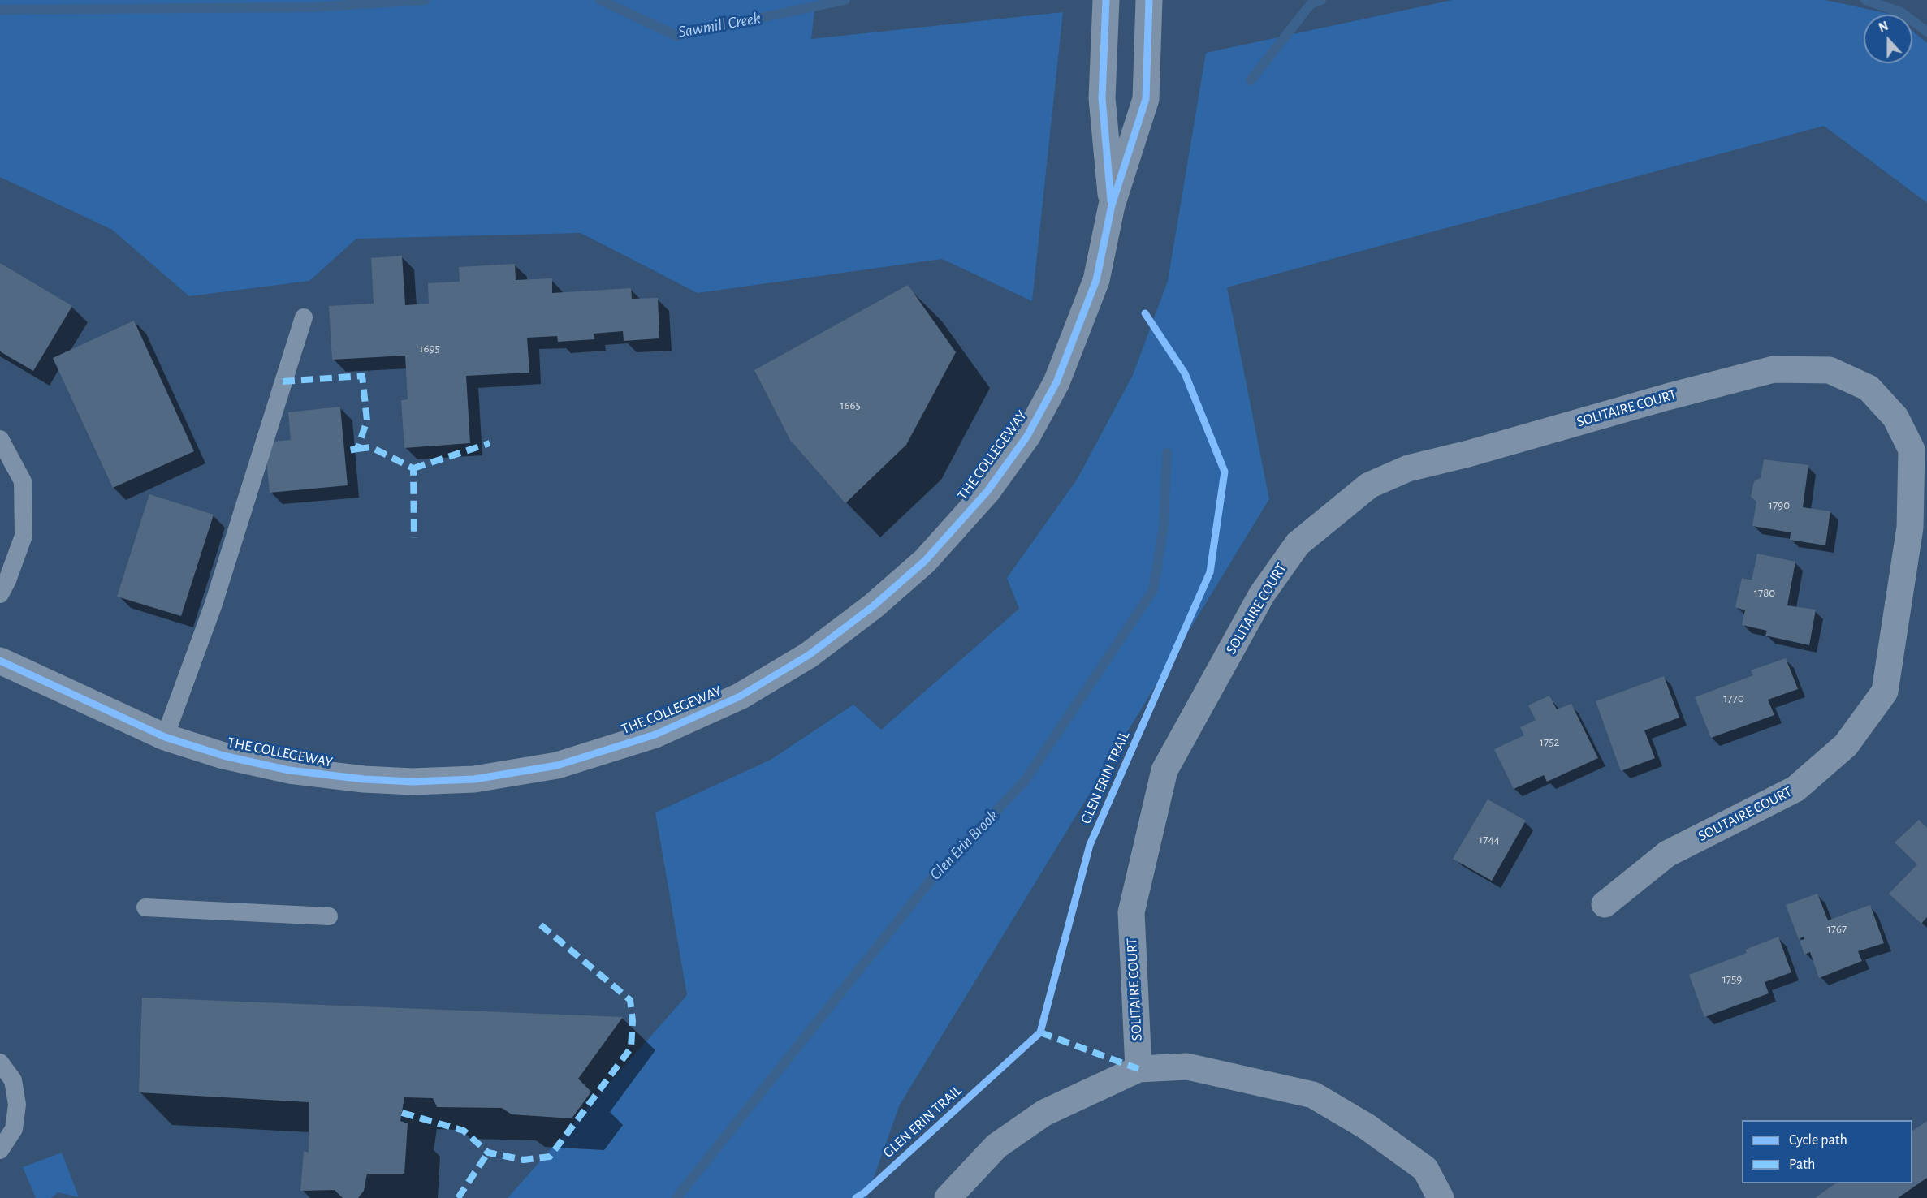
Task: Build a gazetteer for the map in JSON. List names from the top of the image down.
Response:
{
  "streets": {
    "street": ["SOLITAIRE COURT", "THE COLLEGEWAY"],
    "cycle path": ["GLEN ERIN TRAIL"]
  },
  "water": ["Sawmill Creek", "Glen Erin Brook"],
  "house_numbers": [
    "1695",
    "1665",
    "1790",
    "1780",
    "1770",
    "1752",
    "1744",
    "1767",
    "1759"
  ],
  "legend": ["Cycle path", "Path"],
  "north": "top"
}
